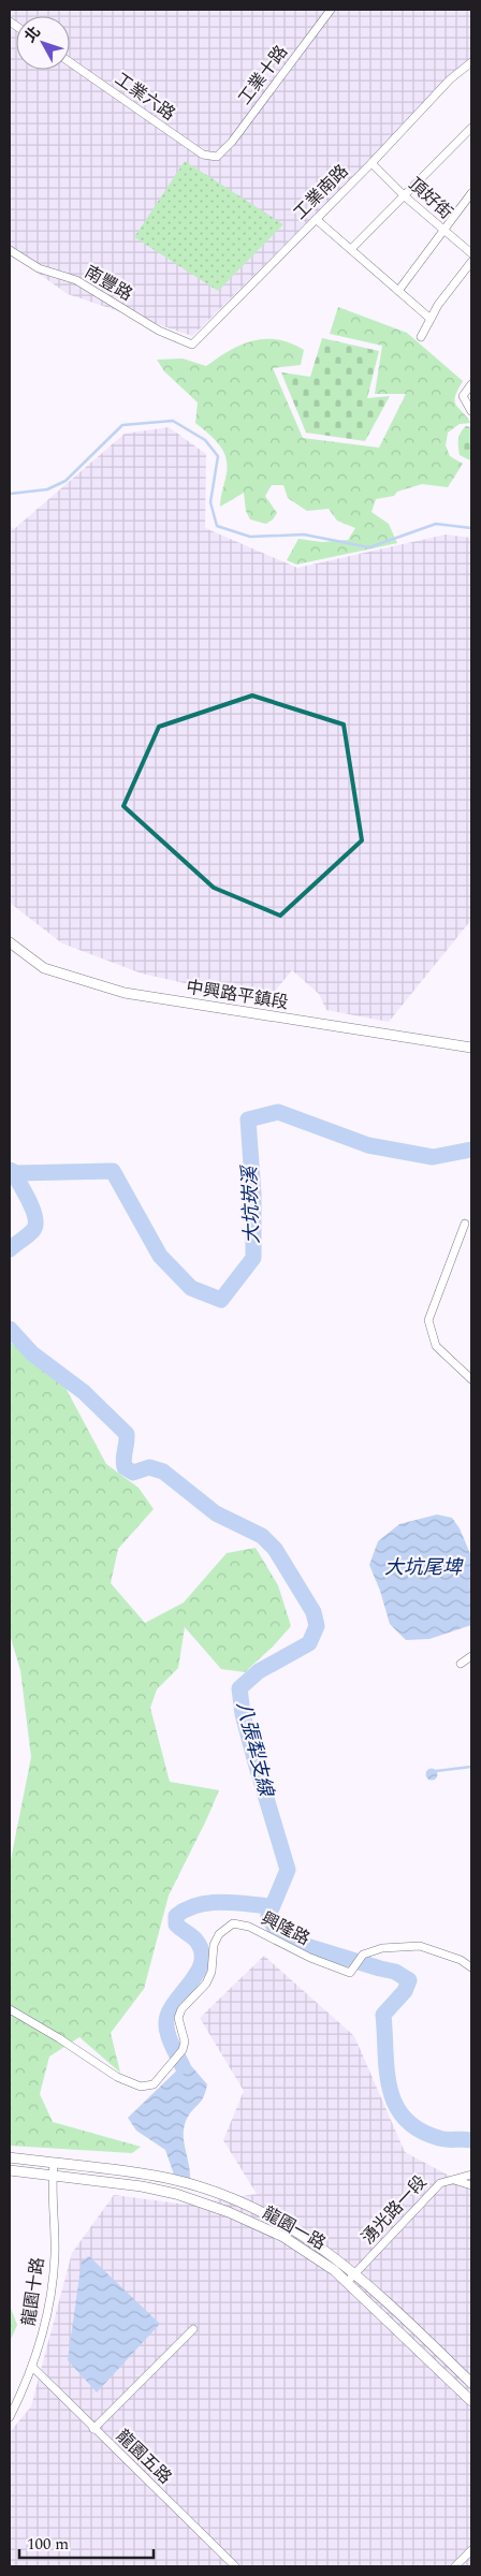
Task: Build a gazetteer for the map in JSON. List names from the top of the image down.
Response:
{
  "streets": {
    "street": [
      "工業十路",
      "工業六路",
      "工業南路",
      "頂好街",
      "南豐路",
      "中興路平鎮段",
      "興隆路",
      "湧光路一段",
      "龍園一路",
      "龍園十路",
      "龍園五路"
    ]
  },
  "crossings": [
    ["工業十路", "工業六路"],
    ["工業南路", "頂好街"],
    ["工業南路", "南豐路"],
    ["湧光路一段", "龍園一路"],
    ["龍園一路", "龍園十路"],
    ["龍園十路", "龍園五路"]
  ],
  "water": ["大坑崁溪", "大坑尾埤", "八張犁支線"],
  "scale_bar": "100 m",
  "north": "top left"
}
